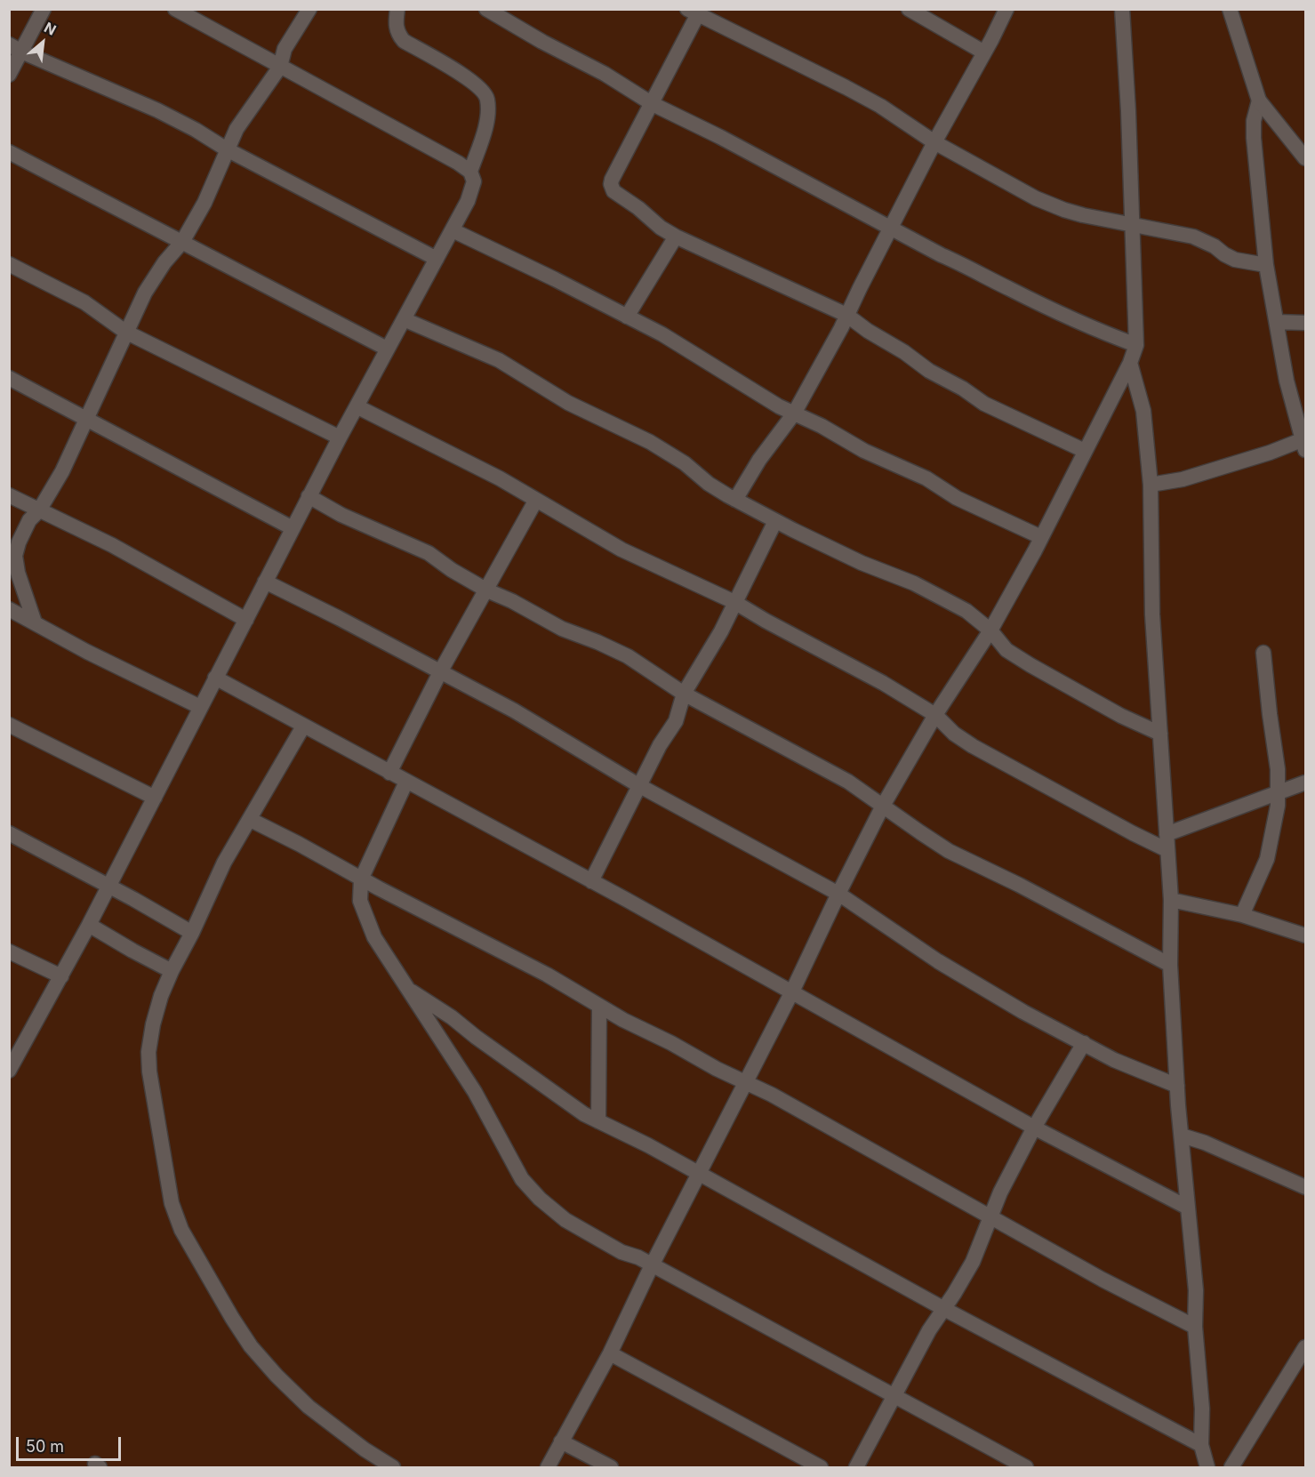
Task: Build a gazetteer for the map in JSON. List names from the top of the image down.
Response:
{
  "scale_bar": "50 m",
  "north": "top right"
}
